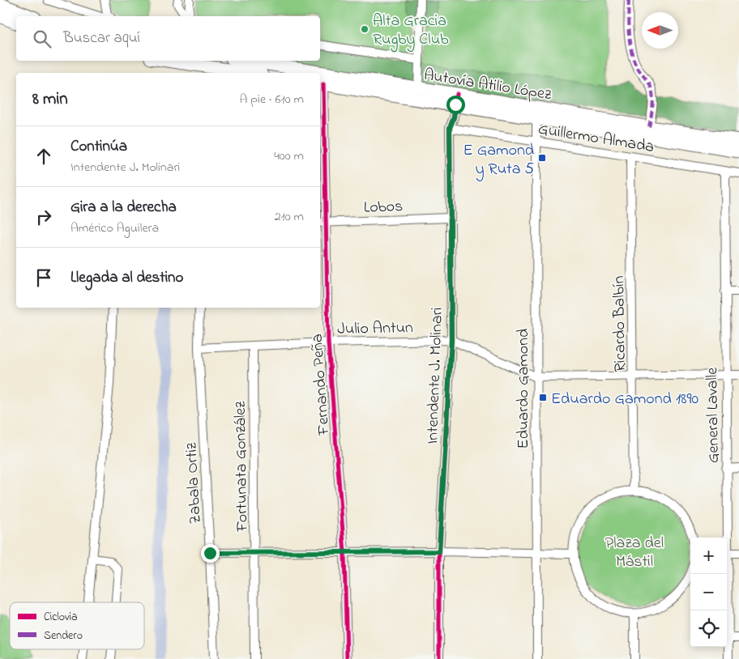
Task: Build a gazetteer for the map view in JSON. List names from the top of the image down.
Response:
{
  "streets": {
    "main road": ["Autovía Atilio López"],
    "street": [
      "Guillermo Almada",
      "Lobos",
      "Ricardo Balbín",
      "Julio Antun",
      "Intendente J. Molinari",
      "Fernando Peña",
      "Eduardo Gamond",
      "General Lavalle",
      "Fortunata González",
      "Zabala Ortiz"
    ]
  },
  "crossings": [
    ["Autovía Atilio López", "Intendente J. Molinari"],
    ["Autovía Atilio López", "Fernando Peña"],
    ["Autovía Atilio López", "Eduardo Gamond"],
    ["Guillermo Almada", "Ricardo Balbín"],
    ["Guillermo Almada", "Intendente J. Molinari"],
    ["Guillermo Almada", "Eduardo Gamond"],
    ["Guillermo Almada", "General Lavalle"],
    ["Lobos", "Intendente J. Molinari"],
    ["Lobos", "Fernando Peña"],
    ["Ricardo Balbín", "Julio Antun"],
    ["Julio Antun", "Intendente J. Molinari"],
    ["Julio Antun", "Fernando Peña"],
    ["Julio Antun", "Eduardo Gamond"],
    ["Julio Antun", "General Lavalle"],
    ["Julio Antun", "Fortunata González"],
    ["Julio Antun", "Zabala Ortiz"]
  ],
  "parks": ["Plaza del Mástil"],
  "places": {
    "other": ["Alta Gracia Rugby Club"],
    "transit": ["E Gamond y Ruta 5", "Eduardo Gamond 1890"]
  },
  "legend": ["Ciclovía", "Sendero"],
  "north": "left",
  "page": {
    "search": "Buscar aquí",
    "heading": ["8 min", "A pie · 610 m"],
    "list": [
      ["Continúa", "Intendente J. Molinari", "400 m"],
      ["Gira a la derecha", "Américo Aguilera", "210 m"],
      "Llegada al destino"
    ],
    "map_buttons": ["+", "−"]
  }
}
